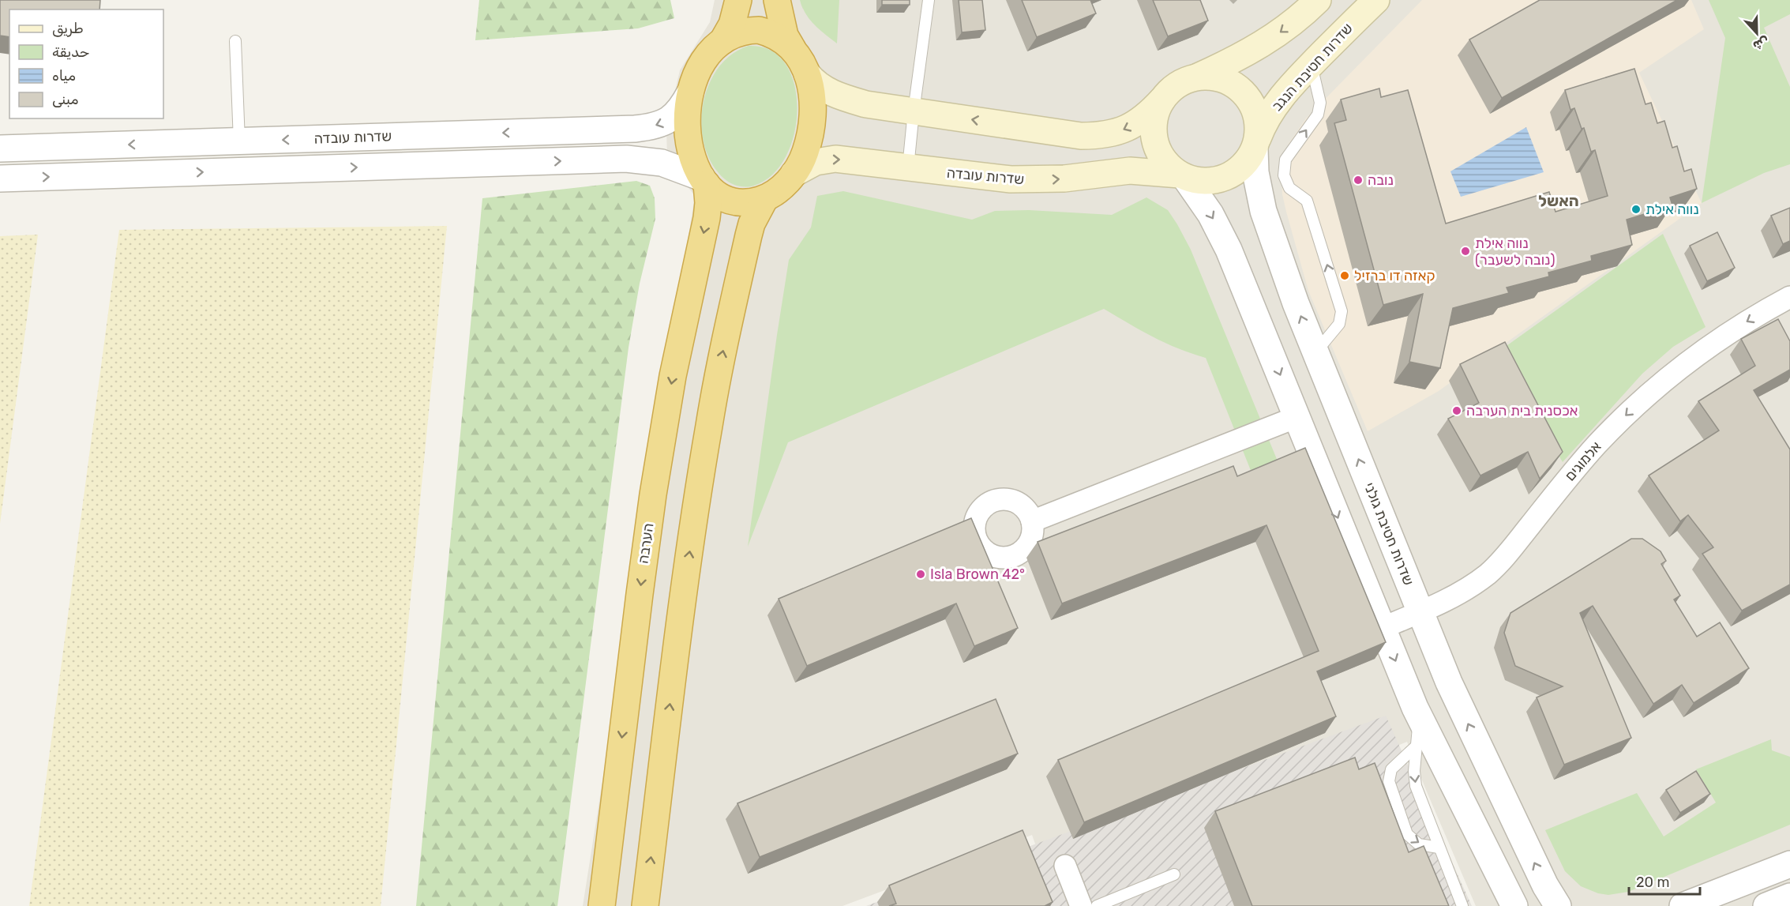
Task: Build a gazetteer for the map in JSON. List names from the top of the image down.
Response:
{
  "streets": {
    "highway": ["הערבה"],
    "main road": ["שדרות חטיבת הנגב", "שדרות עובדה"],
    "street": ["אלמוגים", "שדרות חטיבת גולני"]
  },
  "crossings": [
    ["שדרות חטיבת הנגב", "שדרות עובדה"],
    ["שדרות חטיבת הנגב", "שדרות חטיבת גולני"],
    ["שדרות עובדה", "שדרות חטיבת גולני"],
    ["שדרות עובדה", "הערבה"],
    ["אלמוגים", "שדרות חטיבת גולני"]
  ],
  "one_way": ["אלמוגים"],
  "districts": ["האשל"],
  "places": [
    "נובה",
    "נווה אילת",
    "נווה אילת (נובה לשעבר)",
    "קאזה דו ברזיל",
    "אכסנית בית הערבה",
    "Isla Brown 42°"
  ],
  "legend": [
    "طريق",
    "حديقة",
    "مياه",
    "مبنى"
  ],
  "scale_bar": "20 m",
  "north": "bottom"
}
